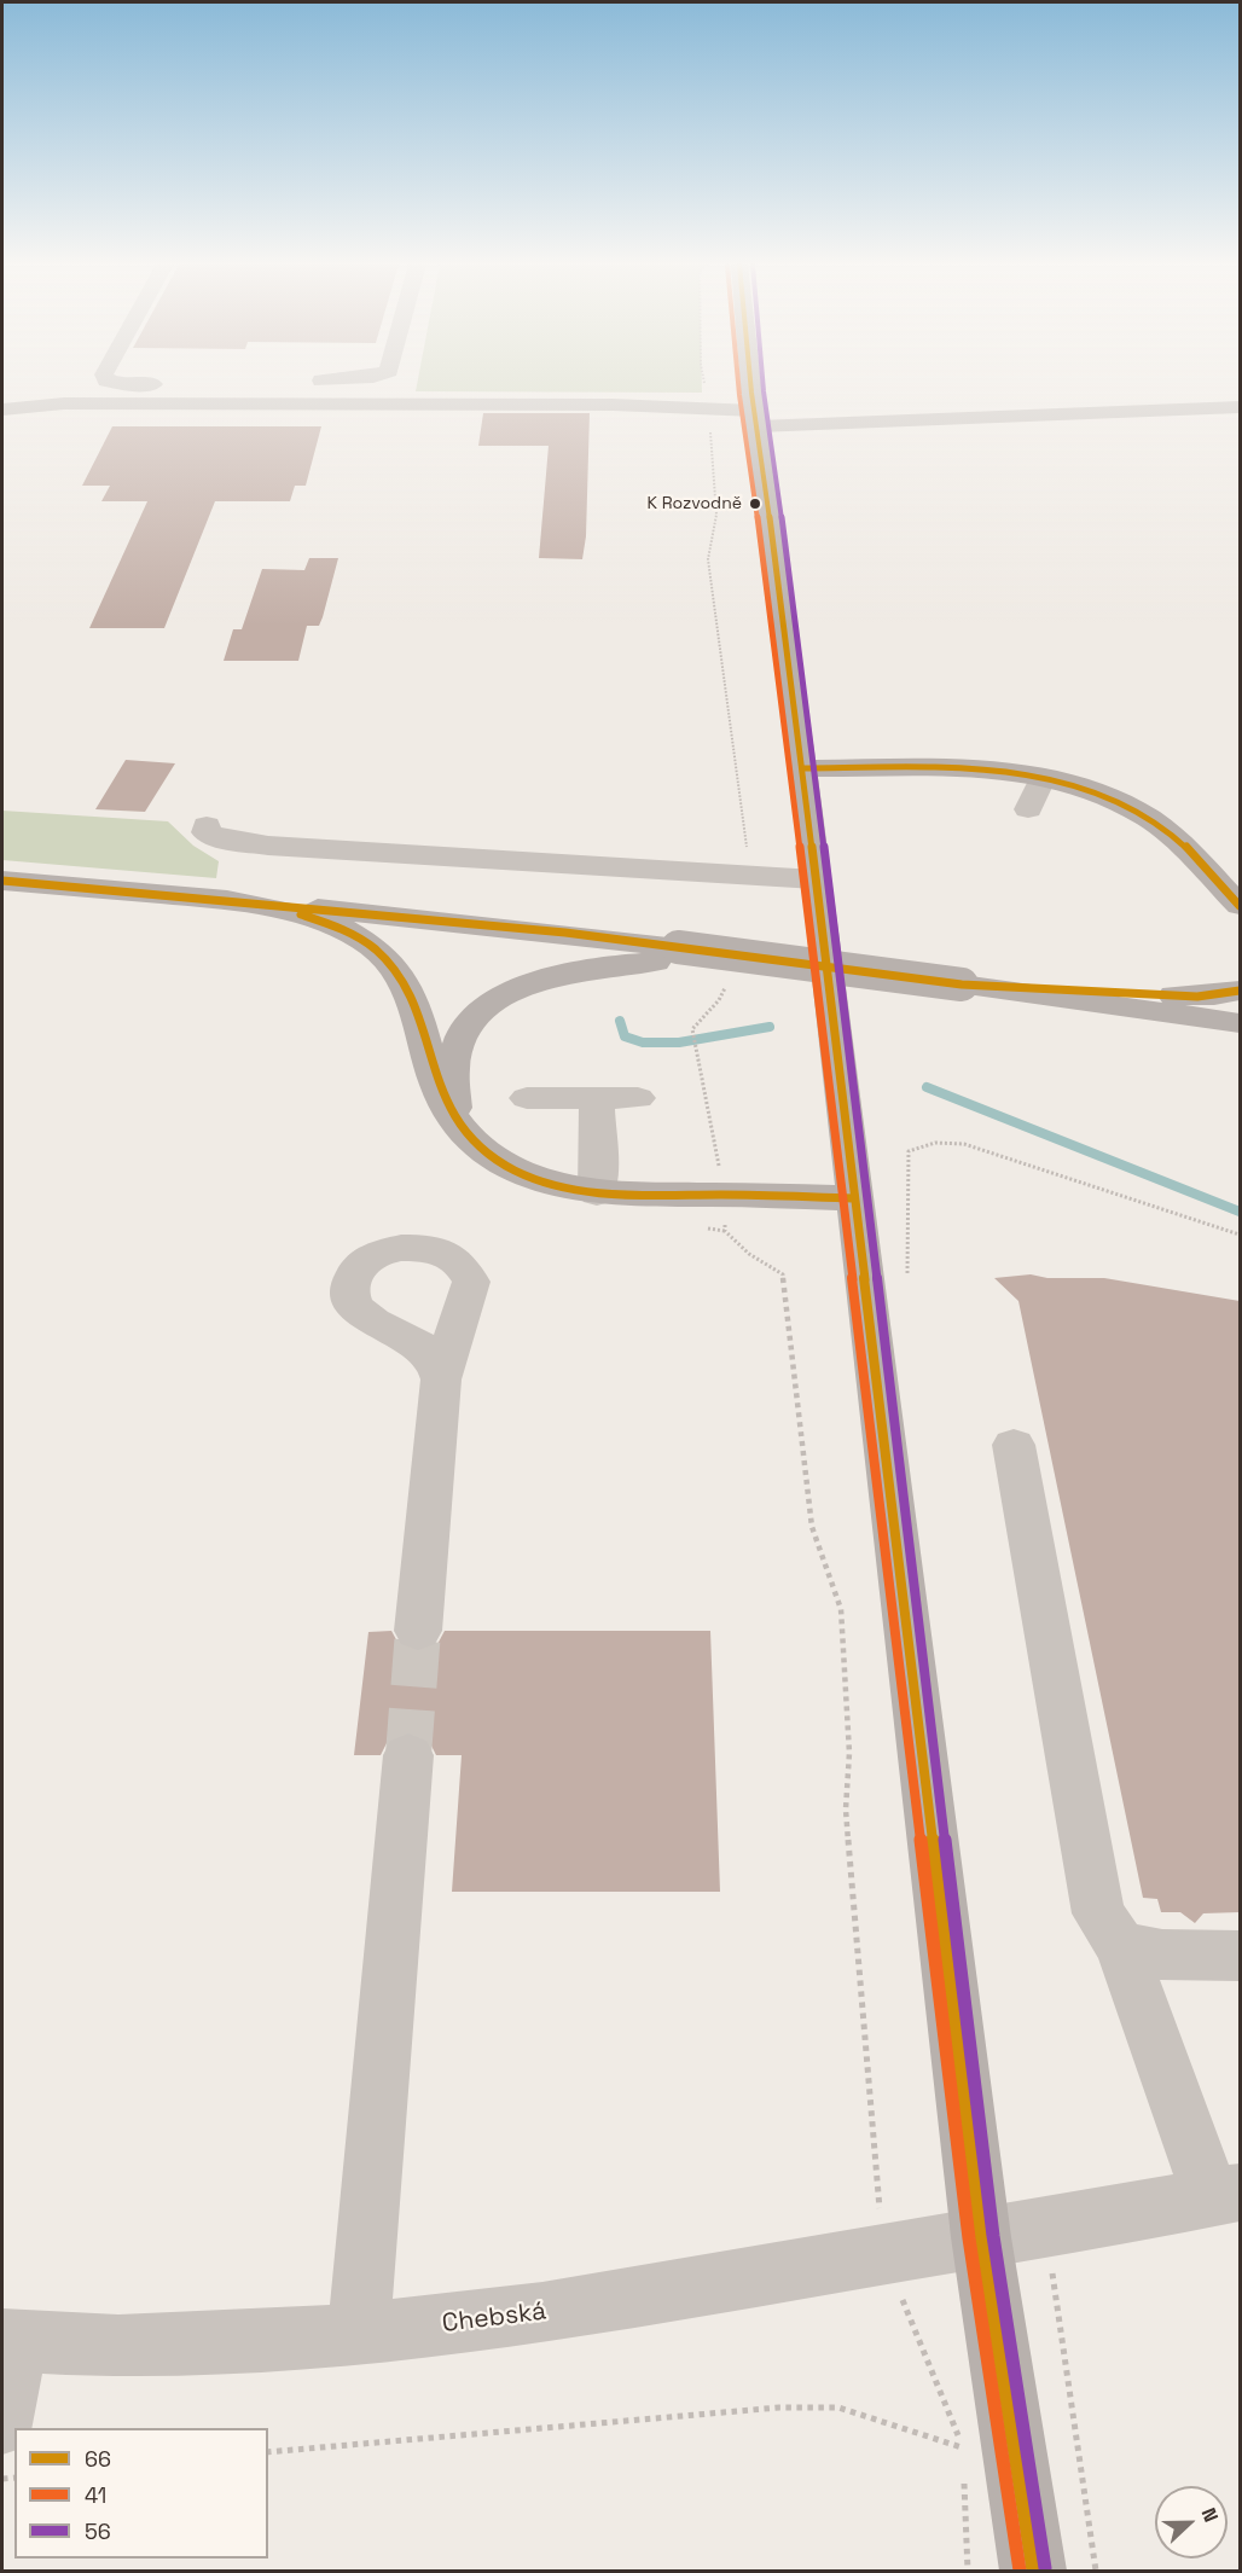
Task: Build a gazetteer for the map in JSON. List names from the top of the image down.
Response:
{
  "streets": {
    "street": ["Chebská"]
  },
  "places": ["K Rozvodně"],
  "lines": ["transit line 66", "transit line 41", "transit line 56"],
  "legend": ["66", "41", "56"],
  "north": "right"
}
